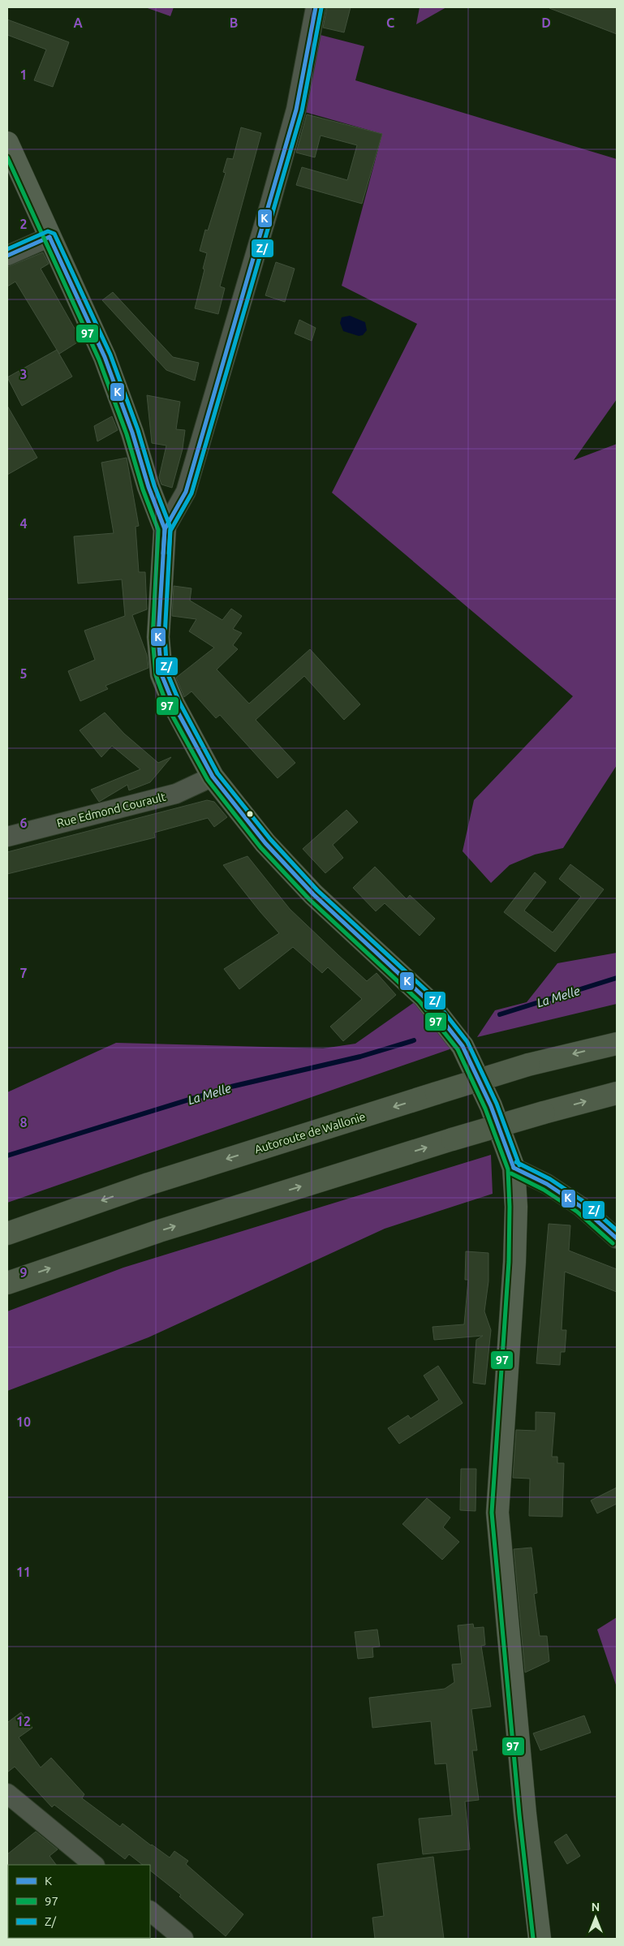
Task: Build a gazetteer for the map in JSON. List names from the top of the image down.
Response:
{
  "streets": {
    "highway": ["Autoroute de Wallonie"],
    "street": ["Rue Edmond Courault"]
  },
  "water": ["La Melle"],
  "lines": ["transit line K", "transit line Z/", "transit line 97"],
  "legend": ["K", "97", "Z/"],
  "north": "top",
  "grid": {
    "columns": [
      "A",
      "B",
      "C",
      "D"
    ],
    "rows": [
      "1",
      "2",
      "3",
      "4",
      "5",
      "6",
      "7",
      "8",
      "9",
      "10",
      "11",
      "12"
    ]
  }
}
